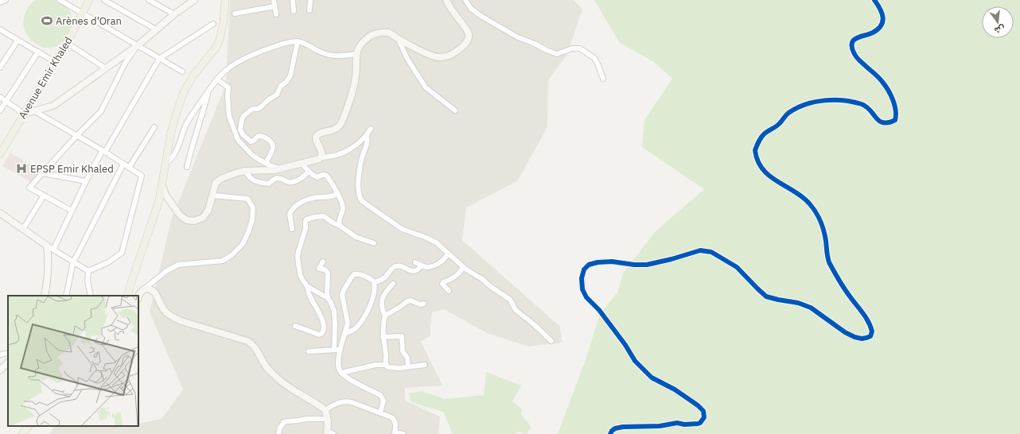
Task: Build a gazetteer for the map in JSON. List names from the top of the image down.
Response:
{
  "streets": {
    "main road": ["Avenue Emir Khaled"]
  },
  "places": {
    "sports": ["Arènes d'Oran"],
    "hospital": ["EPSP Emir Khaled"]
  },
  "north": "bottom"
}
